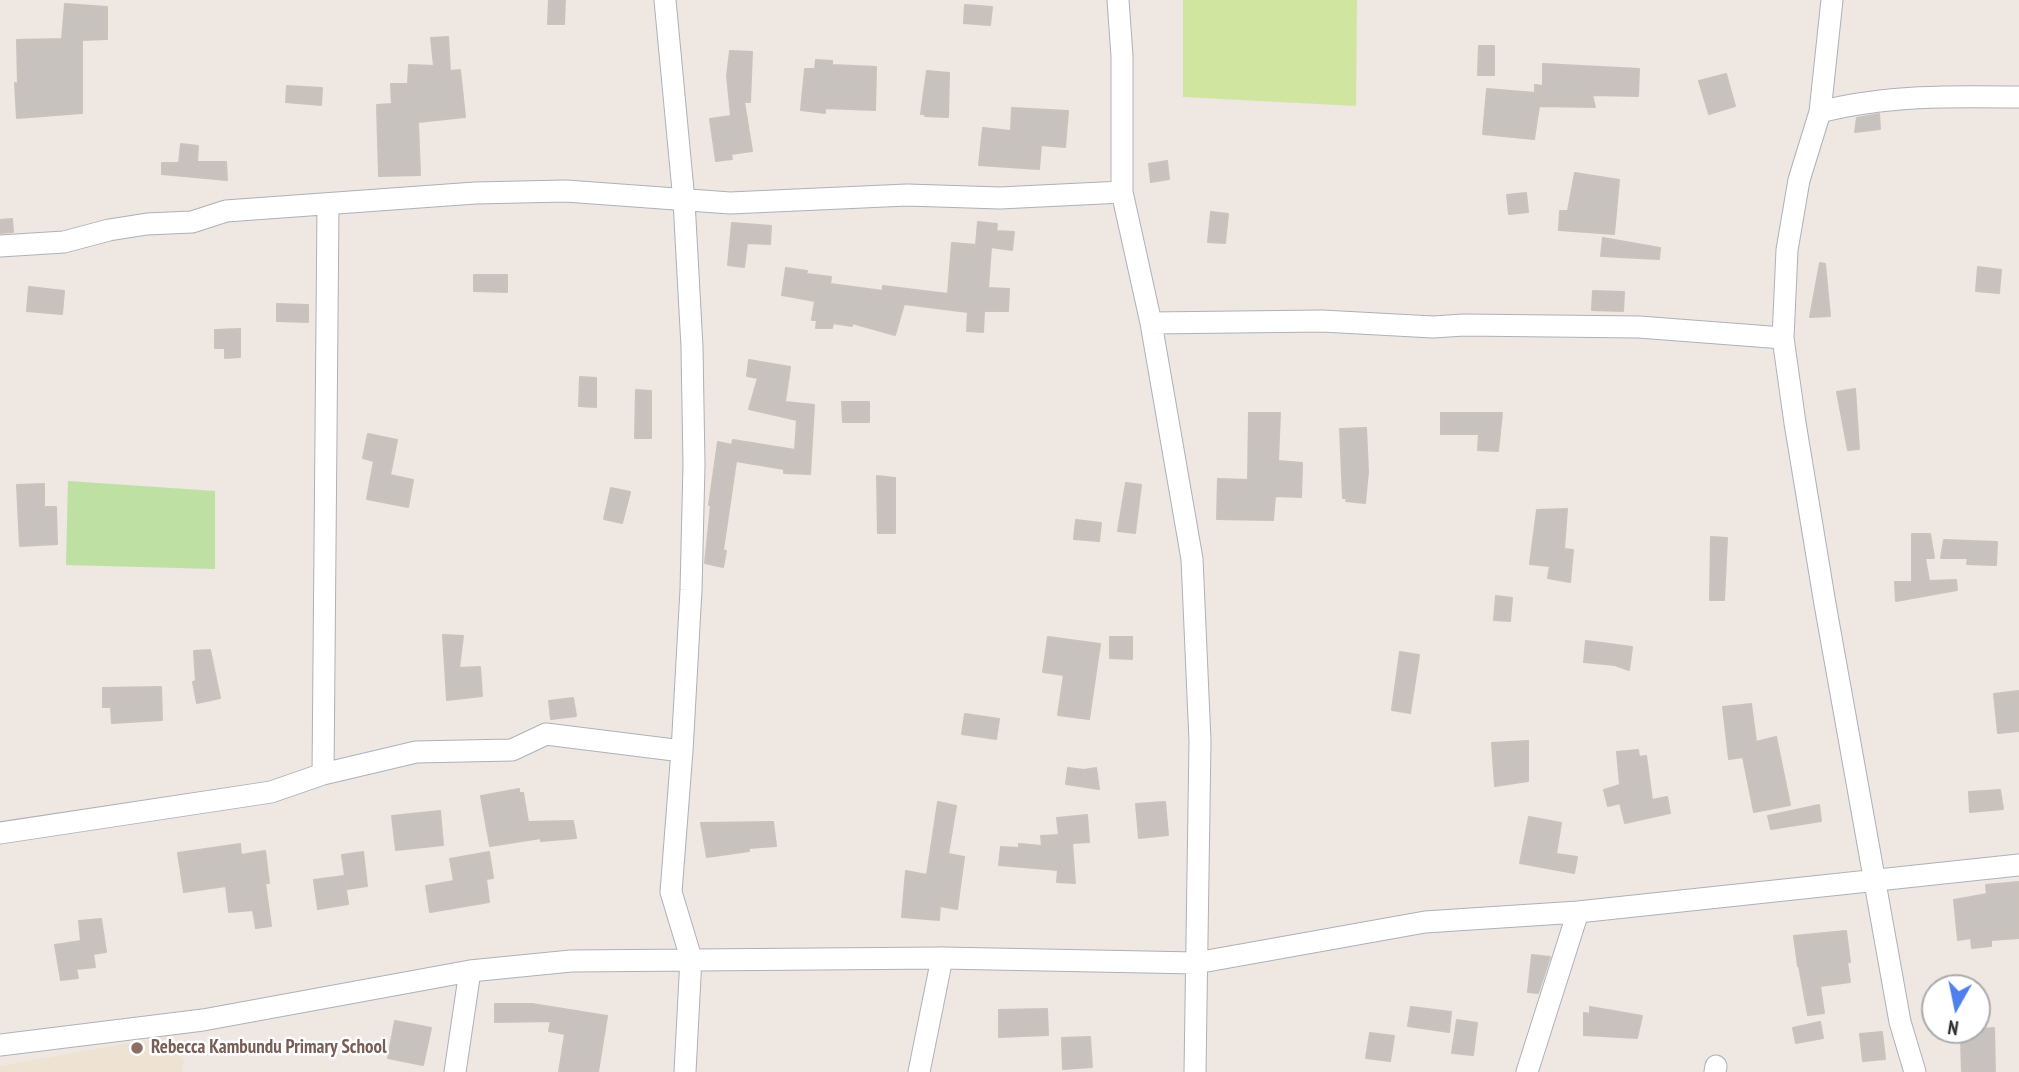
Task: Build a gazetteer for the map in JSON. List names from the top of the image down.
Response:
{
  "places": ["Rebecca Kambundu Primary School"],
  "north": "bottom"
}
